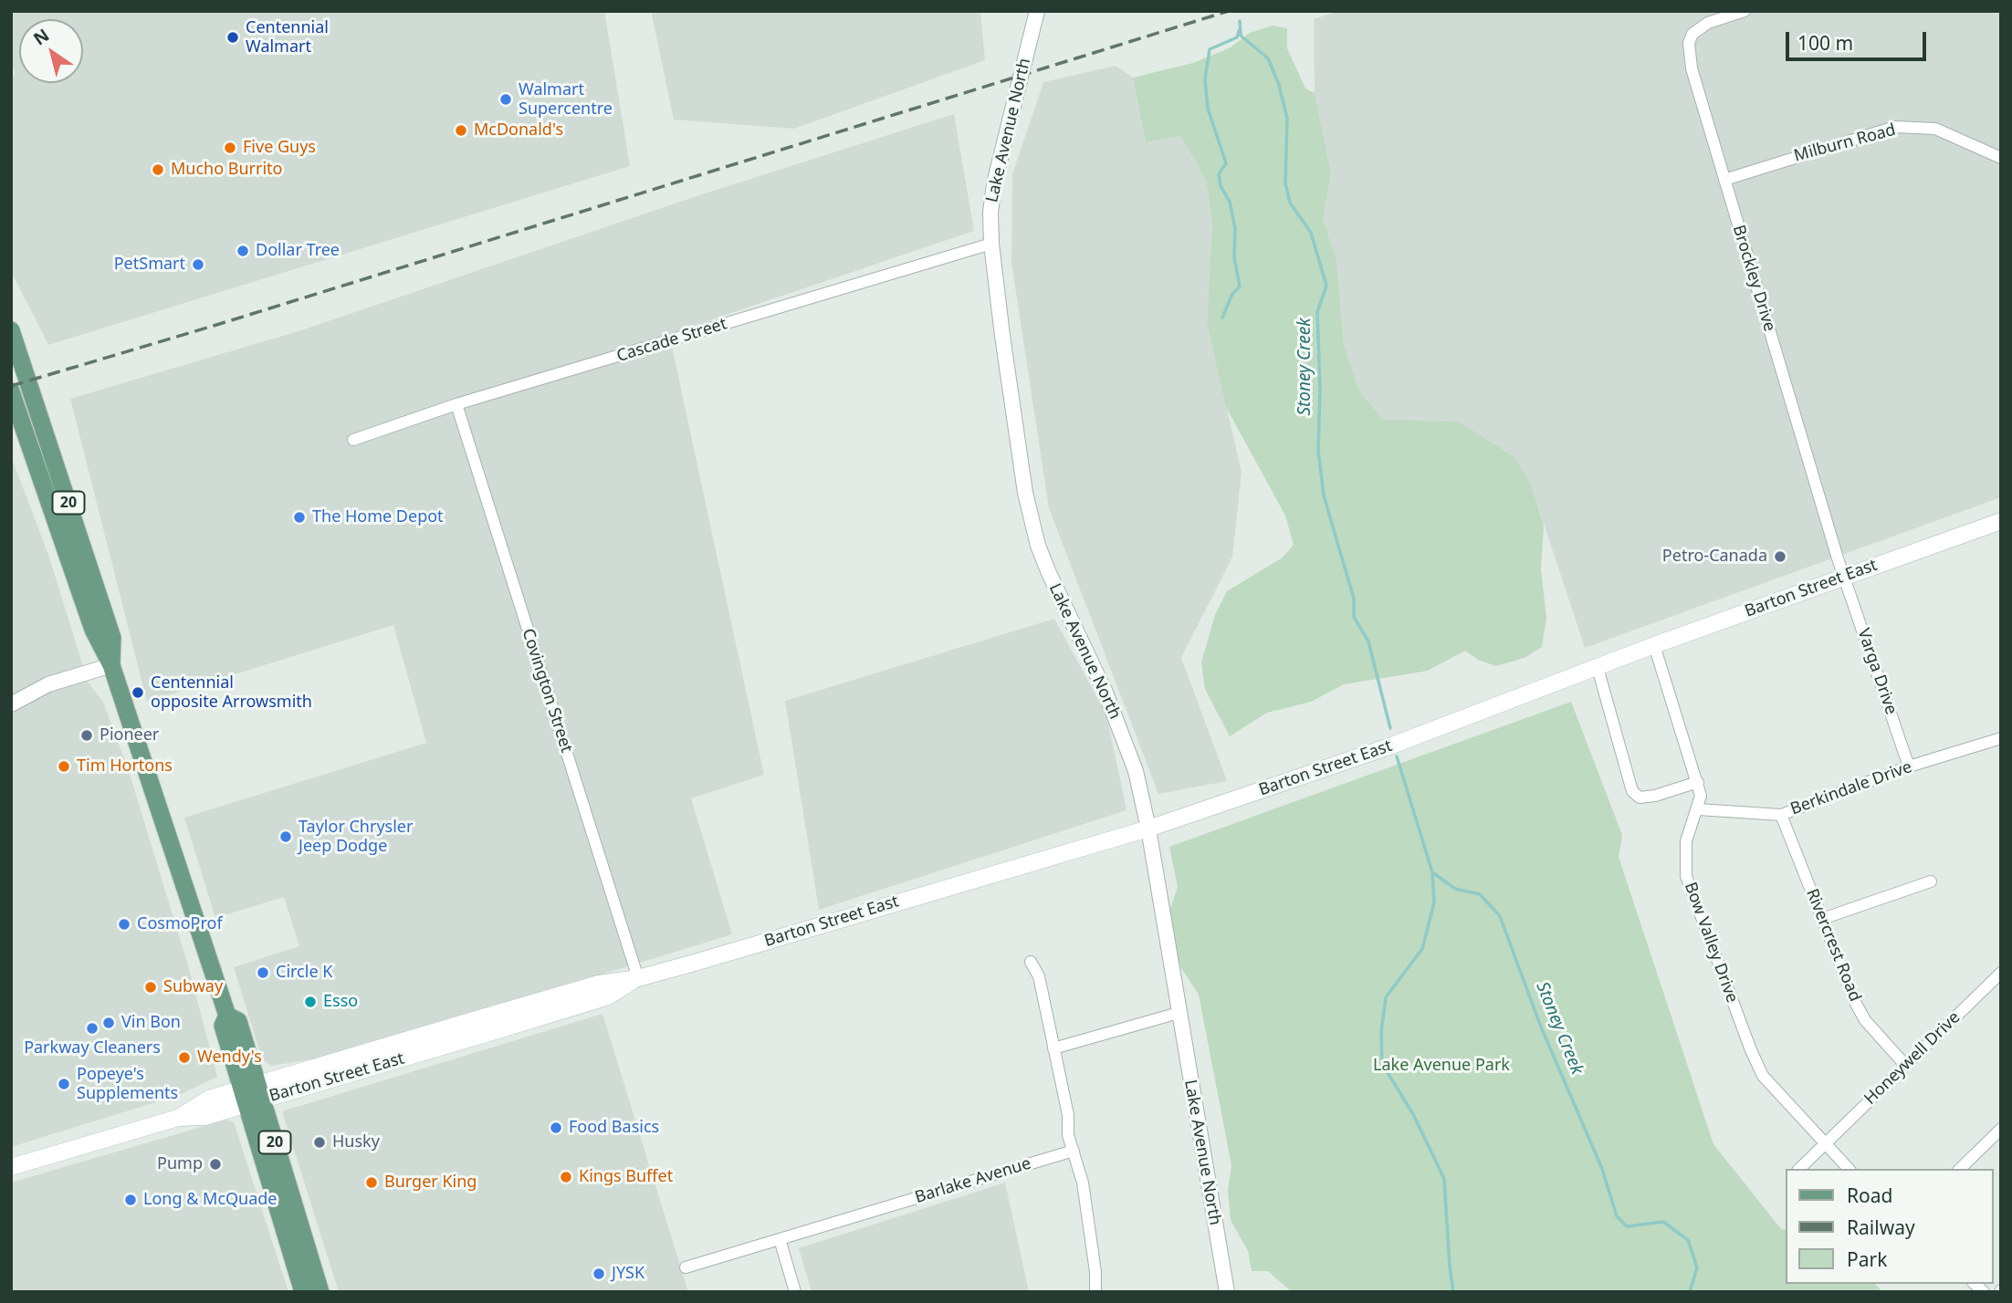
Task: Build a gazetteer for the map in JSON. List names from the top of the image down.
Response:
{
  "streets": {
    "main road": ["20", "Barton Street East"],
    "street": [
      "Lake Avenue North",
      "Milburn Road",
      "Brockley Drive",
      "Cascade Street",
      "Varga Drive",
      "Covington Street",
      "Berkindale Drive",
      "Bow Valley Drive",
      "Rivercrest Road",
      "Honeywell Drive",
      "Barlake Avenue"
    ]
  },
  "crossings": [
    ["Lake Avenue North", "Cascade Street"],
    ["Lake Avenue North", "Barton Street East"],
    ["Milburn Road", "Brockley Drive"],
    ["Brockley Drive", "Barton Street East"],
    ["Brockley Drive", "Varga Drive"],
    ["Cascade Street", "Covington Street"],
    ["20", "Barton Street East"],
    ["Barton Street East", "Varga Drive"],
    ["Barton Street East", "Covington Street"],
    ["Barton Street East", "Bow Valley Drive"],
    ["Varga Drive", "Berkindale Drive"],
    ["Berkindale Drive", "Bow Valley Drive"],
    ["Berkindale Drive", "Rivercrest Road"],
    ["Bow Valley Drive", "Honeywell Drive"],
    ["Rivercrest Road", "Honeywell Drive"]
  ],
  "water": ["Stoney Creek"],
  "parks": ["Lake Avenue Park"],
  "places": [
    "Centennial Walmart",
    "Walmart Supercentre",
    "McDonald's",
    "Five Guys",
    "Mucho Burrito",
    "Dollar Tree",
    "PetSmart",
    "The Home Depot",
    "Petro-Canada",
    "Centennial opposite Arrowsmith",
    "Pioneer",
    "Tim Hortons",
    "Taylor Chrysler Jeep Dodge",
    "CosmoProf",
    "Circle K",
    "Subway",
    "Esso",
    "Vin Bon",
    "Parkway Cleaners",
    "Wendy's",
    "Popeye's Supplements",
    "Food Basics",
    "Husky",
    "Pump",
    "Kings Buffet",
    "Burger King",
    "Long & McQuade",
    "JYSK"
  ],
  "legend": ["Road", "Railway", "Park"],
  "scale_bar": "100 m",
  "north": "top left"
}
